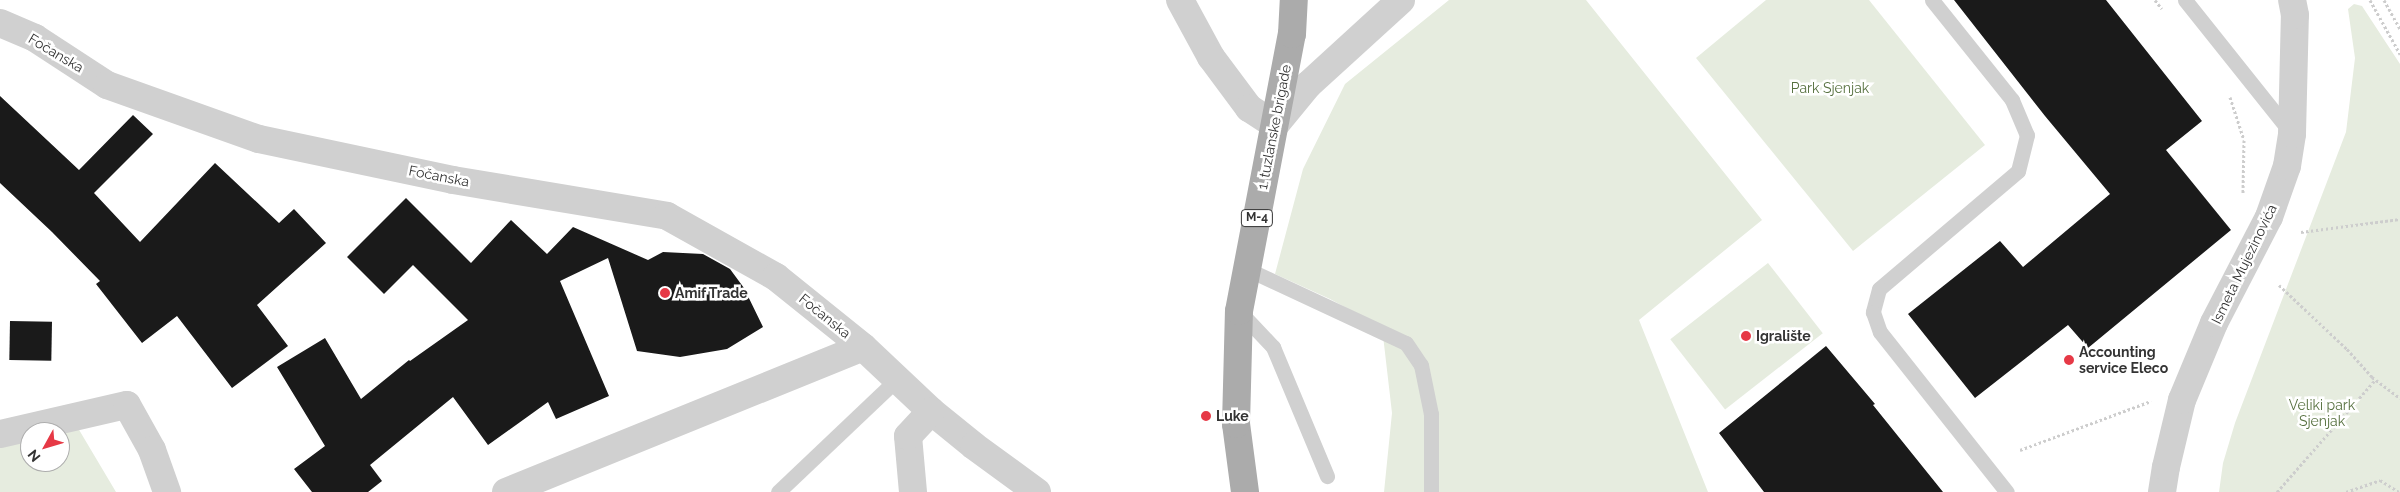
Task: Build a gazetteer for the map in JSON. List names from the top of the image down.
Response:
{
  "streets": {
    "main road": ["1. tuzlanske brigade", "M-4"],
    "street": ["Fočanska", "Ismeta Mujezinovića"]
  },
  "parks": ["Park Sjenjak", "Veliki park Sjenjak"],
  "places": [
    "Amif Trade",
    "Igralište",
    "Accounting service Eleco",
    "Luke"
  ],
  "north": "bottom left"
}
